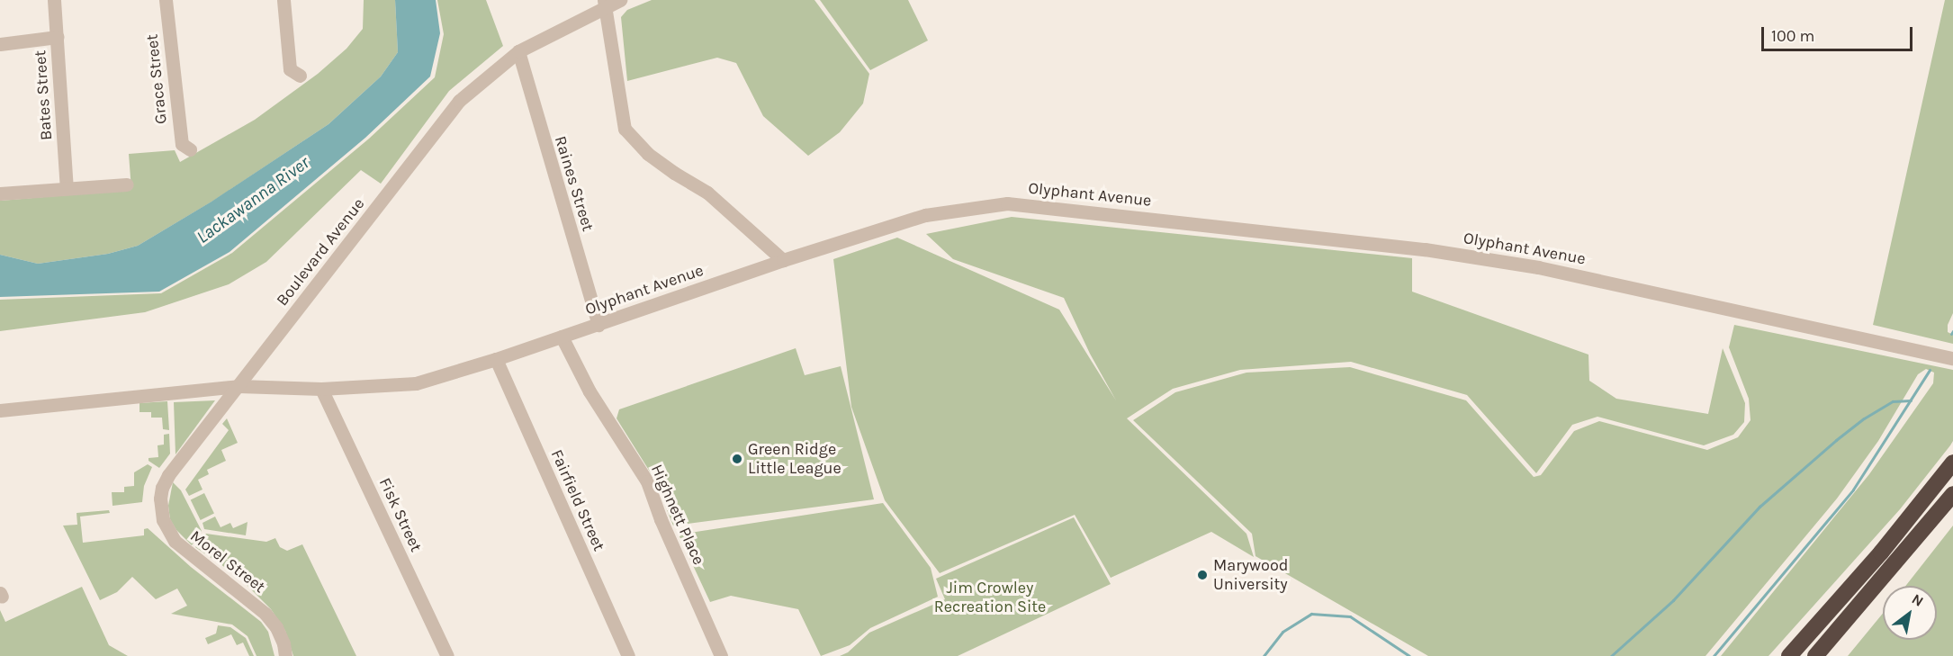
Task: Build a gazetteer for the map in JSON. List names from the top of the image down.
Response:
{
  "streets": {
    "street": [
      "Grace Street",
      "Bates Street",
      "Raines Street",
      "Olyphant Avenue",
      "Boulevard Avenue",
      "Fairfield Street",
      "Fisk Street",
      "Highnett Place",
      "Morel Street"
    ]
  },
  "crossings": [
    ["Raines Street", "Olyphant Avenue"],
    ["Raines Street", "Boulevard Avenue"],
    ["Olyphant Avenue", "Boulevard Avenue"],
    ["Olyphant Avenue", "Fairfield Street"],
    ["Olyphant Avenue", "Fisk Street"],
    ["Olyphant Avenue", "Highnett Place"],
    ["Olyphant Avenue", "Morel Street"],
    ["Boulevard Avenue", "Morel Street"]
  ],
  "water": ["Lackawanna River"],
  "parks": ["Jim Crowley Recreation Site"],
  "places": ["Green Ridge Little League", "Marywood University"],
  "scale_bar": "100 m",
  "north": "top right"
}
